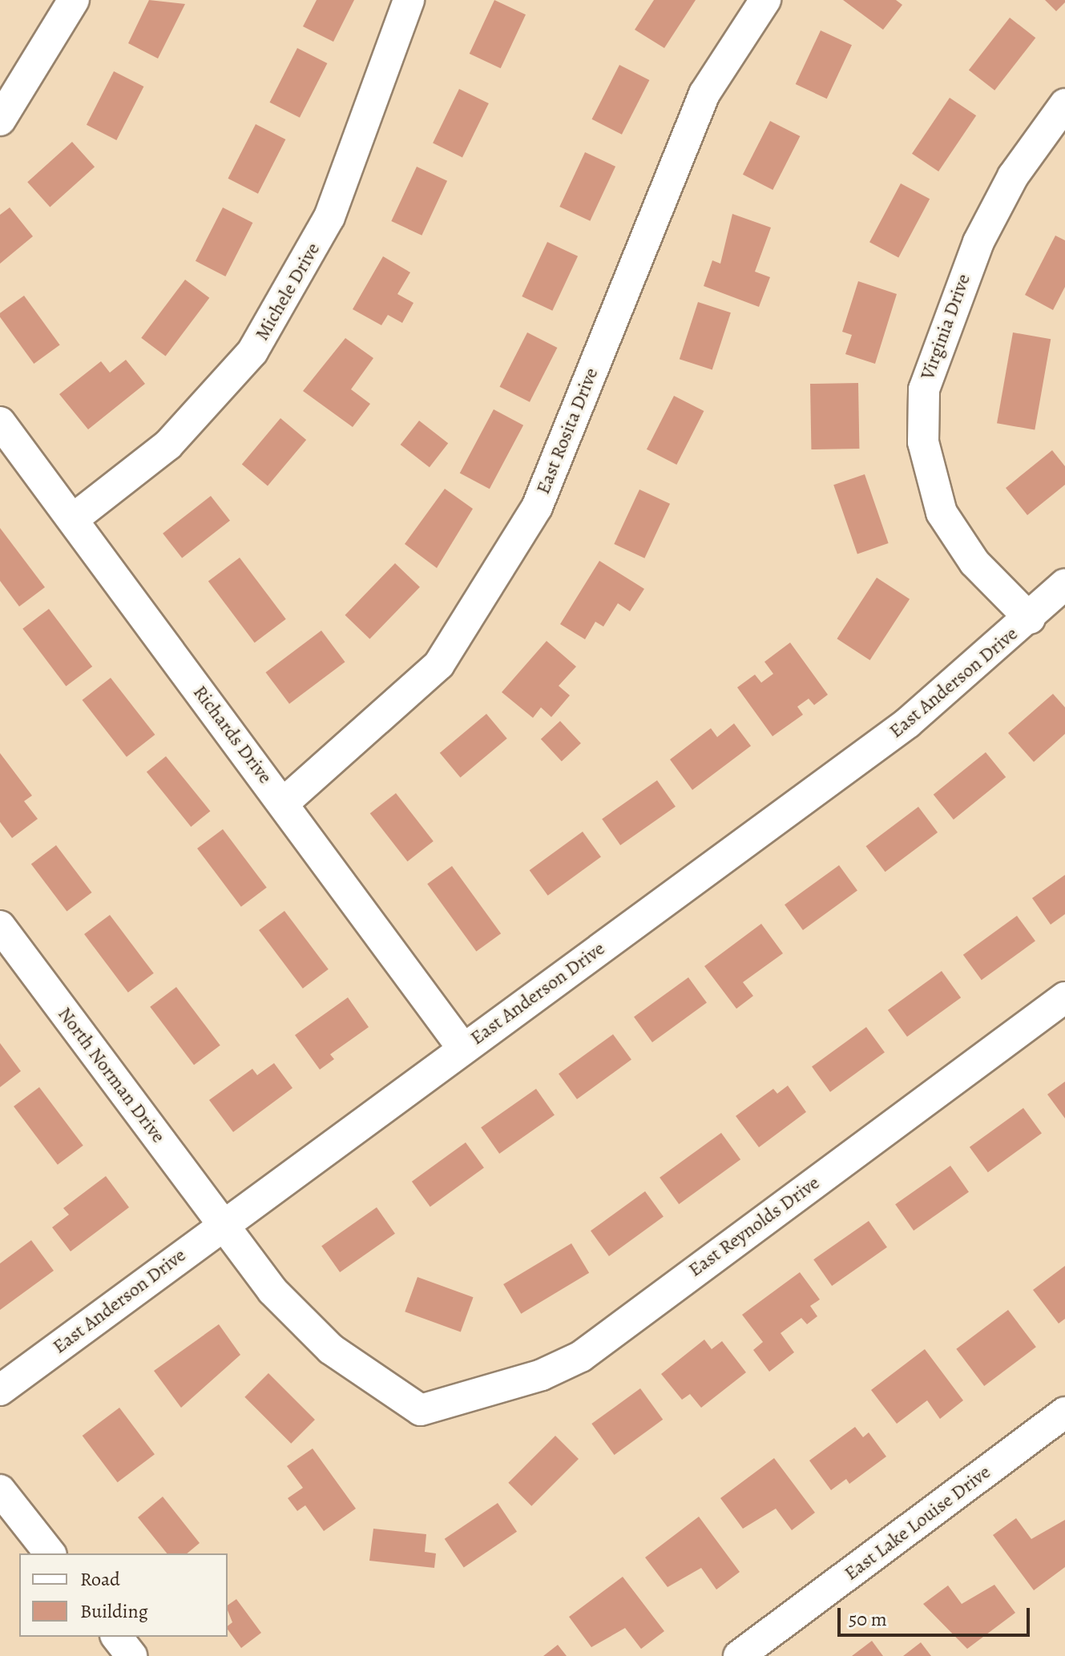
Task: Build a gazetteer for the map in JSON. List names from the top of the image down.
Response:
{
  "streets": {
    "street": [
      "Michele Drive",
      "Virginia Drive",
      "East Rosita Drive",
      "East Anderson Drive",
      "Richards Drive",
      "North Norman Drive",
      "East Reynolds Drive",
      "East Lake Louise Drive"
    ]
  },
  "crossings": [
    ["Michele Drive", "Richards Drive"],
    ["Virginia Drive", "East Anderson Drive"],
    ["East Rosita Drive", "Richards Drive"],
    ["East Anderson Drive", "Richards Drive"],
    ["East Anderson Drive", "North Norman Drive"],
    ["North Norman Drive", "East Reynolds Drive"]
  ],
  "legend": ["Road", "Building"],
  "scale_bar": "50 m"
}
